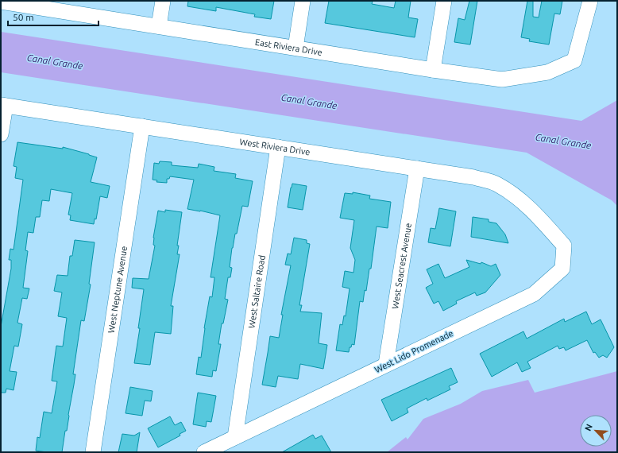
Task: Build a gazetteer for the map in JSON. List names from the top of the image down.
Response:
{
  "streets": {
    "street": [
      "East Riviera Drive",
      "West Riviera Drive",
      "West Seacrest Avenue",
      "West Neptune Avenue",
      "West Saltaire Road",
      "West Lido Promenade"
    ]
  },
  "crossings": [
    ["West Riviera Drive", "West Seacrest Avenue"],
    ["West Riviera Drive", "West Neptune Avenue"],
    ["West Riviera Drive", "West Saltaire Road"],
    ["West Riviera Drive", "West Lido Promenade"],
    ["West Seacrest Avenue", "West Lido Promenade"],
    ["West Saltaire Road", "West Lido Promenade"]
  ],
  "water": ["Canal Grande"],
  "scale_bar": "50 m",
  "north": "top left"
}
